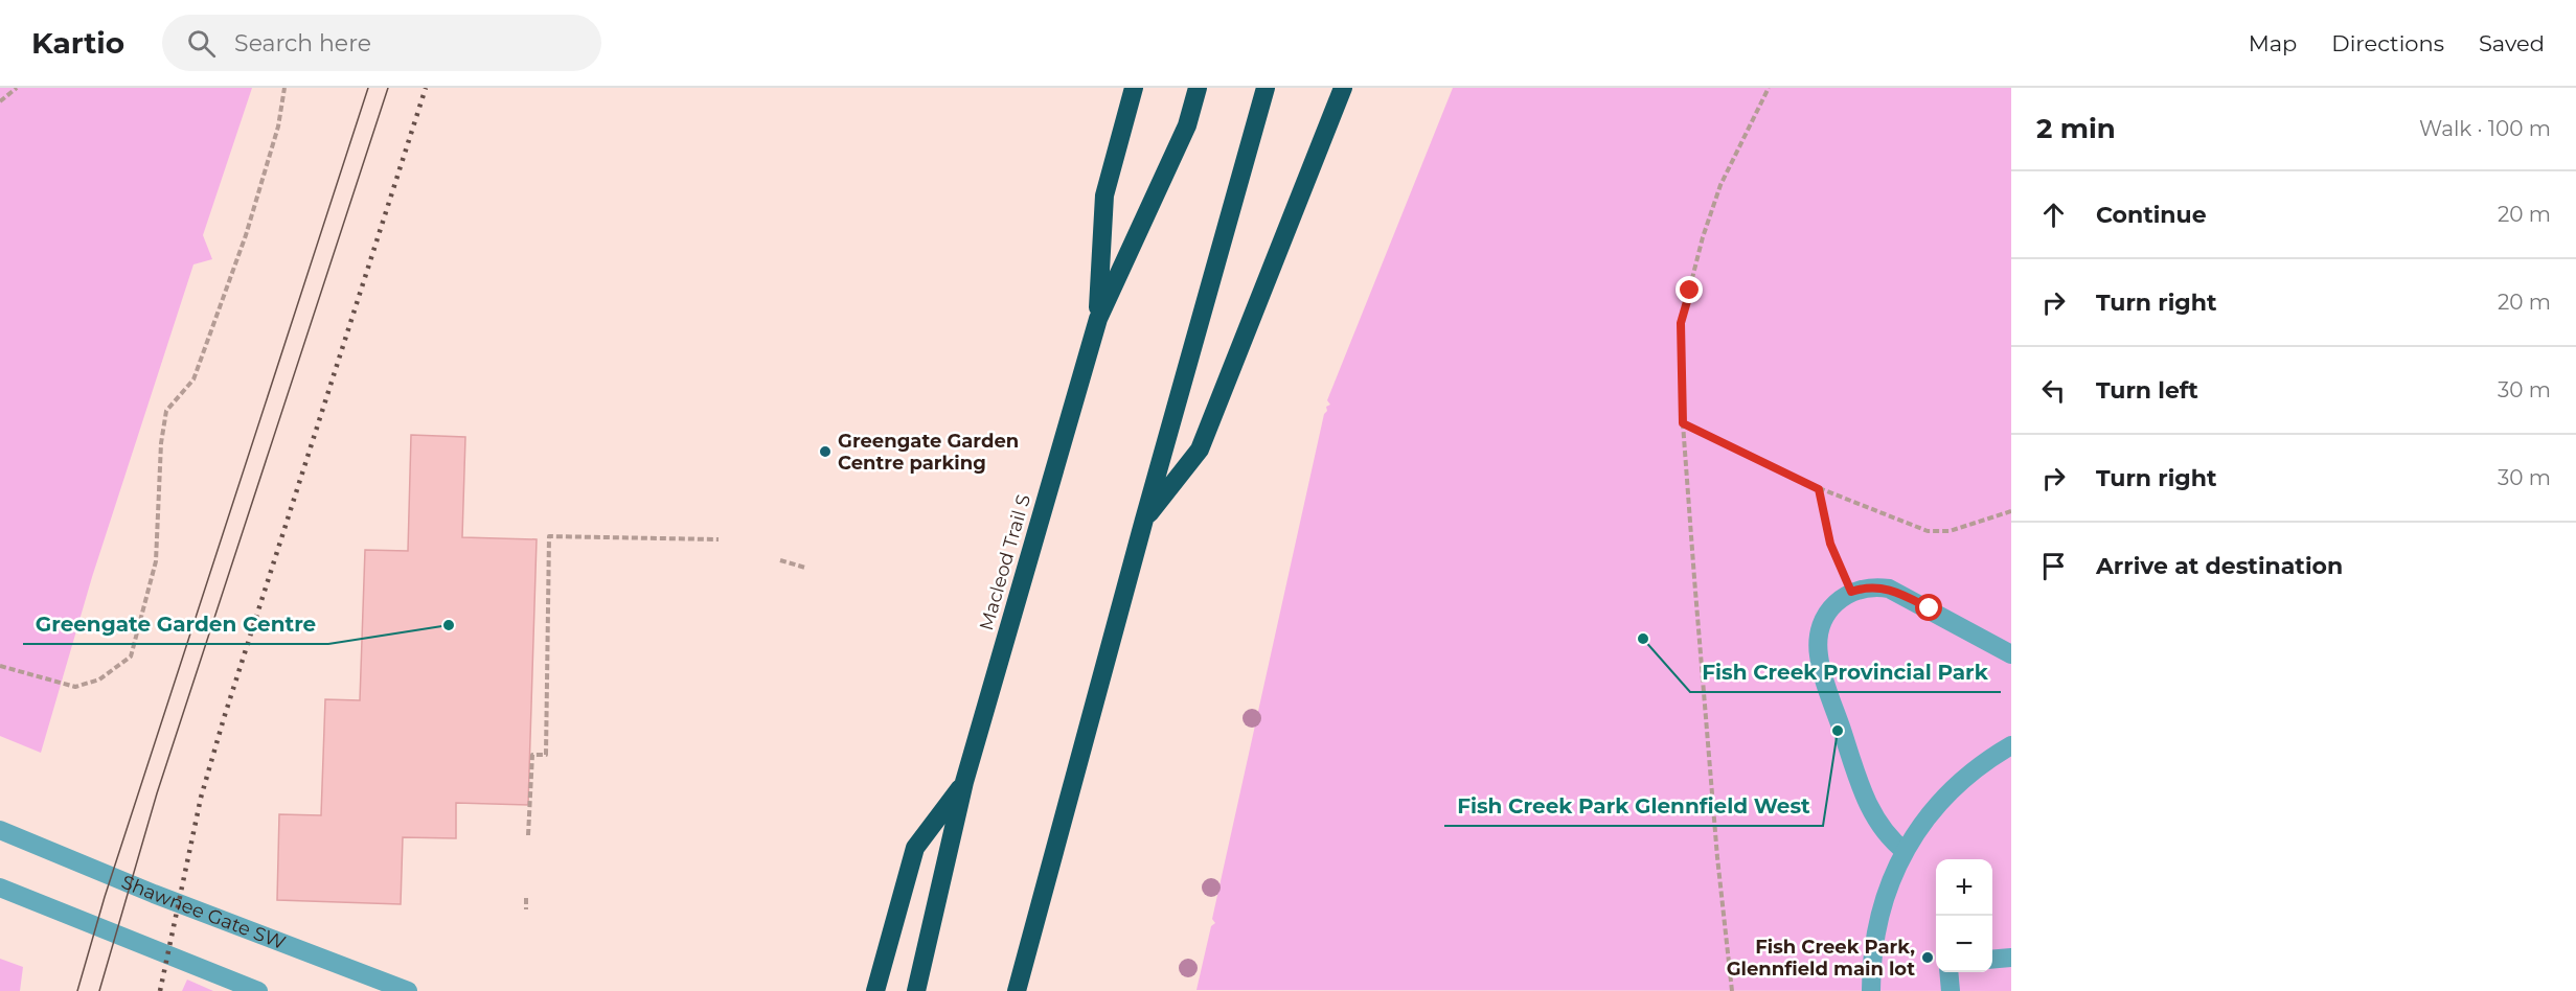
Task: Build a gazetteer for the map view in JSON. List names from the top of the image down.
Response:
{
  "streets": {
    "highway": ["Macleod Trail S"],
    "street": ["Shawnee Gate SW"]
  },
  "places": [
    "Greengate Garden Centre parking",
    "Greengate Garden Centre",
    "Fish Creek Provincial Park",
    "Fish Creek Park Glennfield West",
    "Fish Creek Park, Glennfield main lot"
  ],
  "page": {
    "header": "Kartio",
    "search": "Search here",
    "nav": ["Map", "Directions", "Saved"],
    "heading": ["2 min", "Walk · 100 m"],
    "list": [
      ["Continue", "20 m"],
      ["Turn right", "20 m"],
      ["Turn left", "30 m"],
      ["Turn right", "30 m"],
      "Arrive at destination"
    ],
    "map_buttons": ["+", "−"]
  }
}
